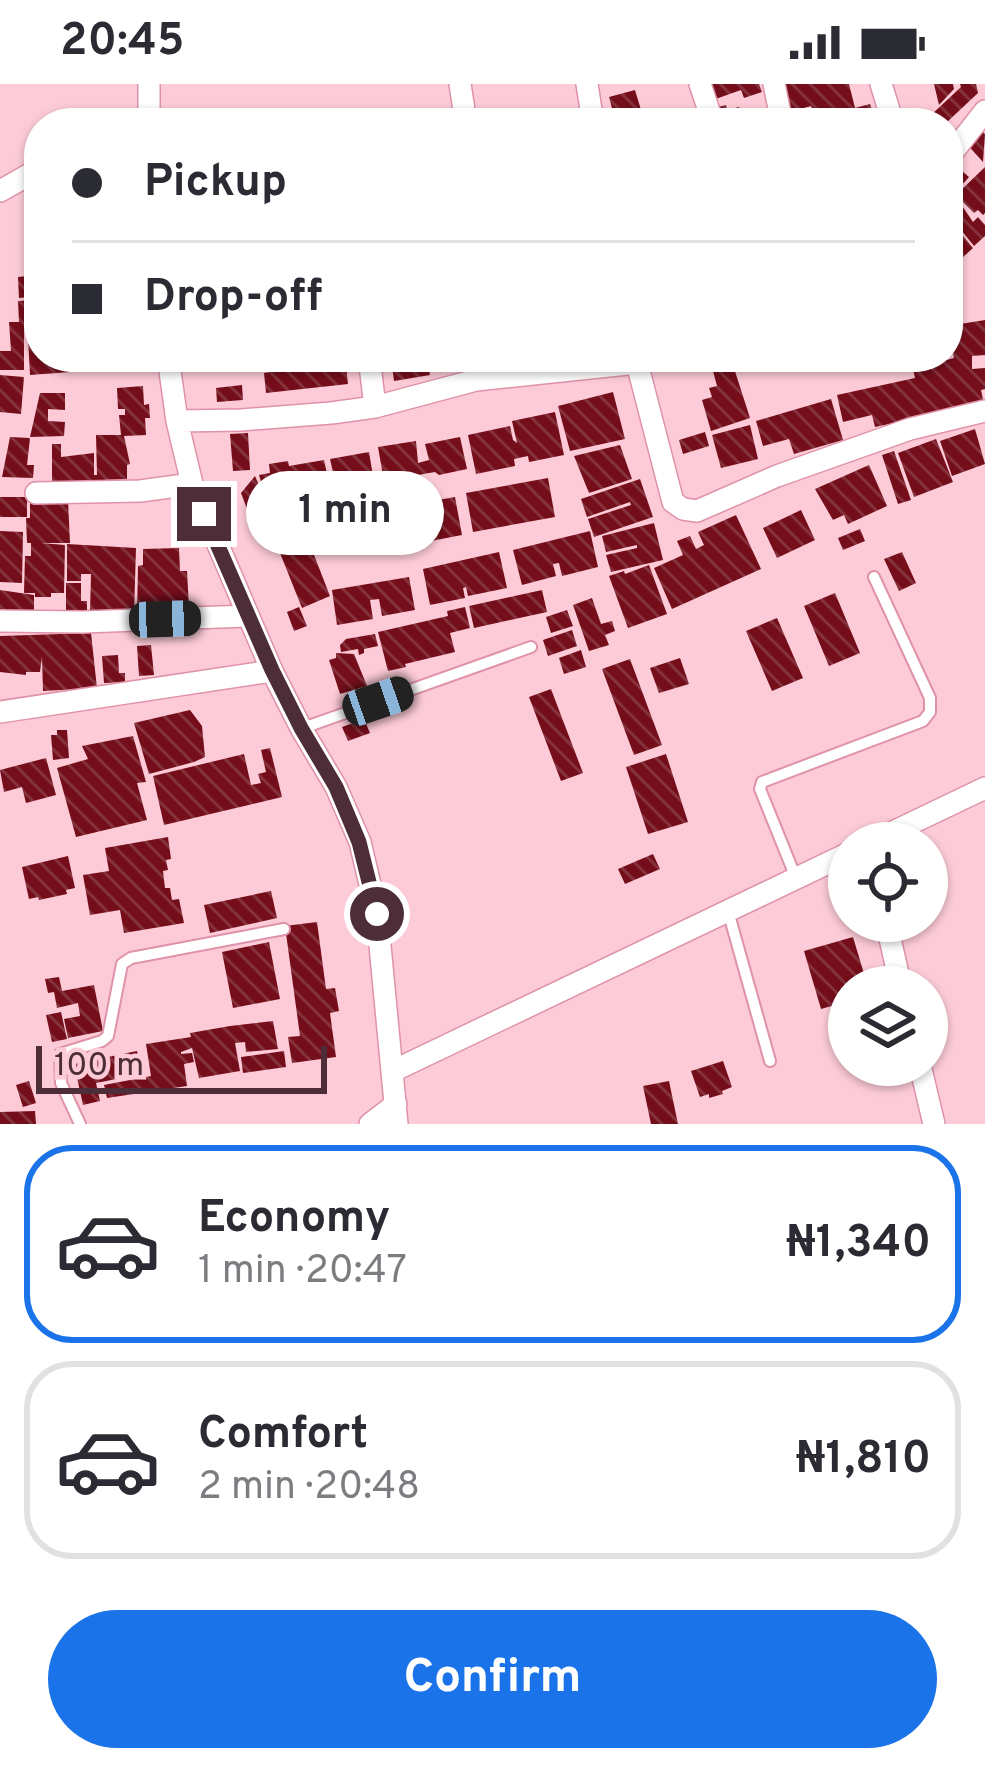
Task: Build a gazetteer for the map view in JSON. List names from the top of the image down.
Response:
{
  "scale_bar": "100 m",
  "page": {
    "status": "20:45",
    "banner": ["Pickup", "Drop-off"],
    "bubble": "1 min",
    "scale": "100 m",
    "list": [
      {
        "name": "Economy",
        "note": "1 min · 20:47",
        "value": "₦1,340"
      },
      {
        "name": "Comfort",
        "note": "2 min · 20:48",
        "value": "₦1,810"
      }
    ],
    "buttons": "Confirm"
  }
}
